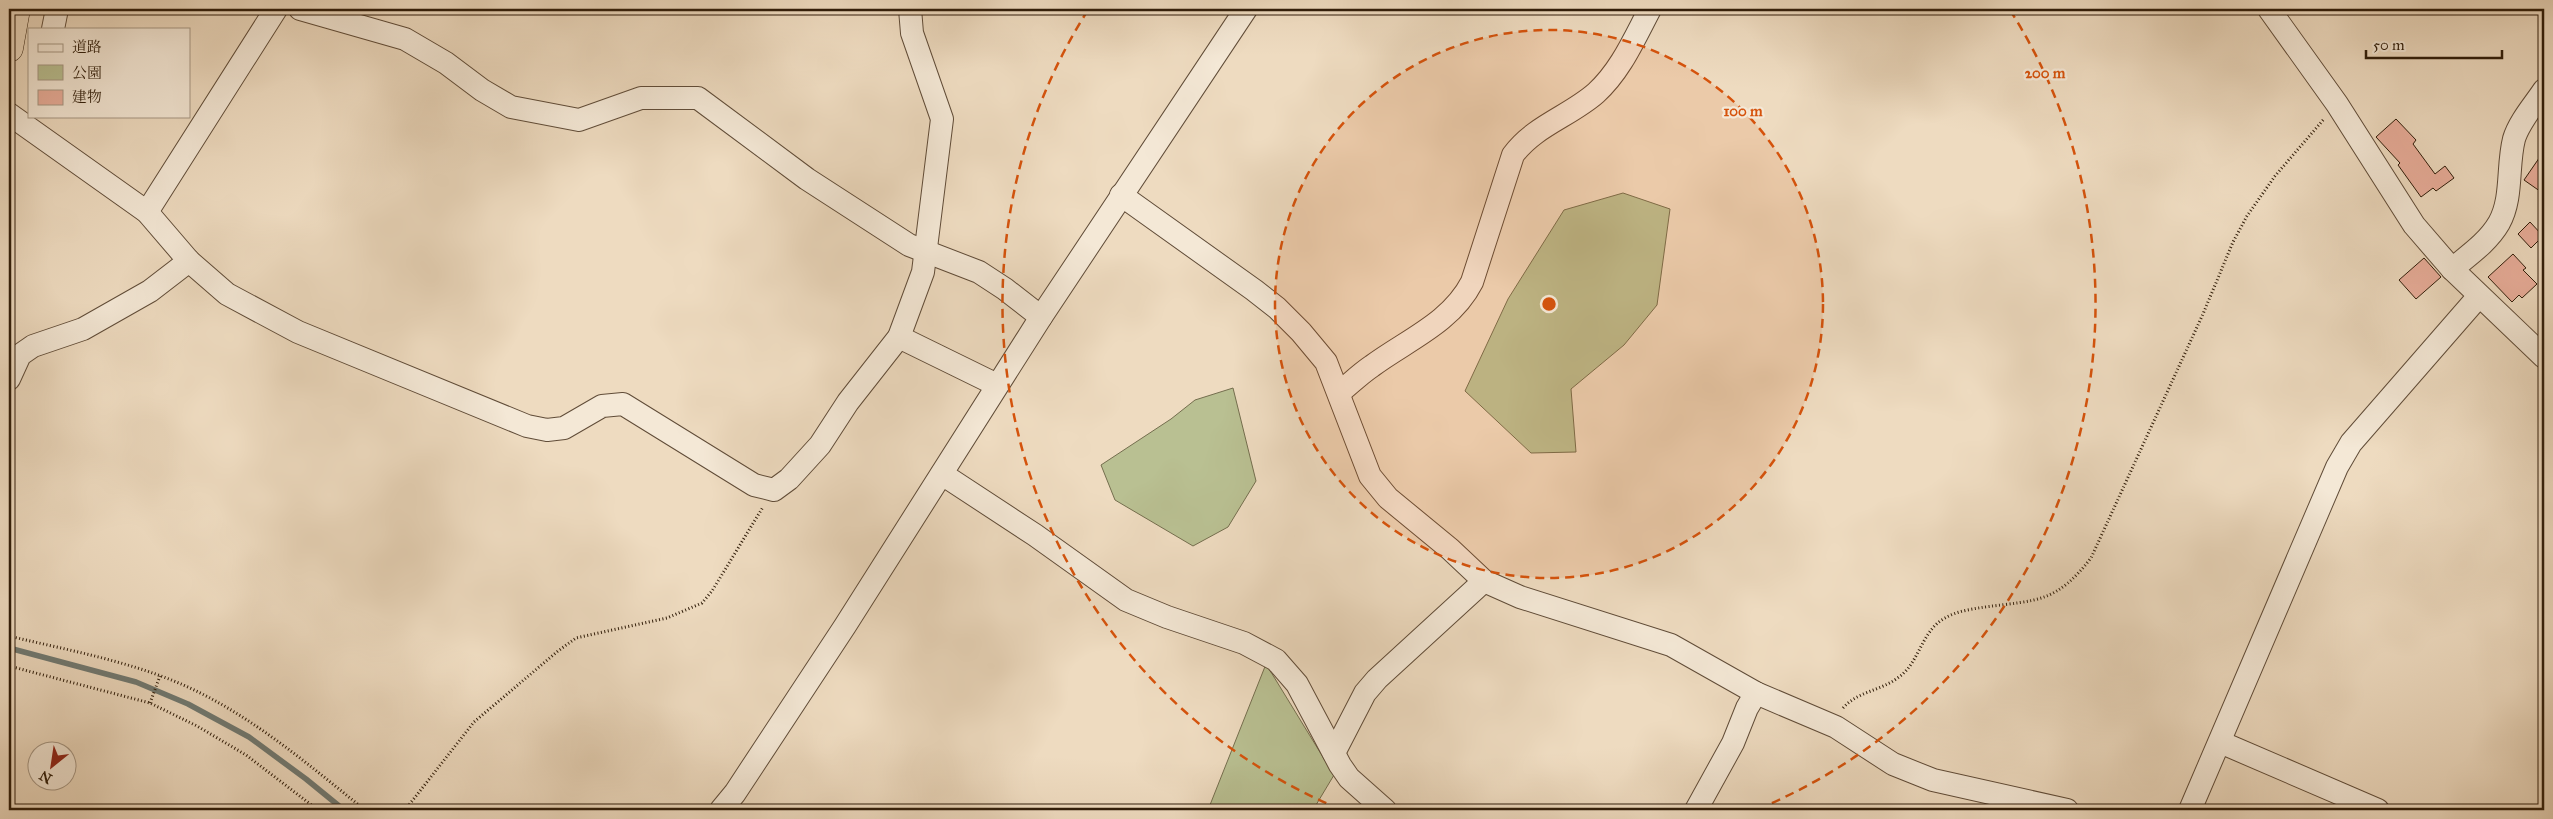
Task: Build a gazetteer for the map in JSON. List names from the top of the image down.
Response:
{
  "legend": ["道路", "公園", "建物"],
  "scale_bar": "50 m",
  "north": "bottom left",
  "rings": ["200 m", "100 m"]
}
